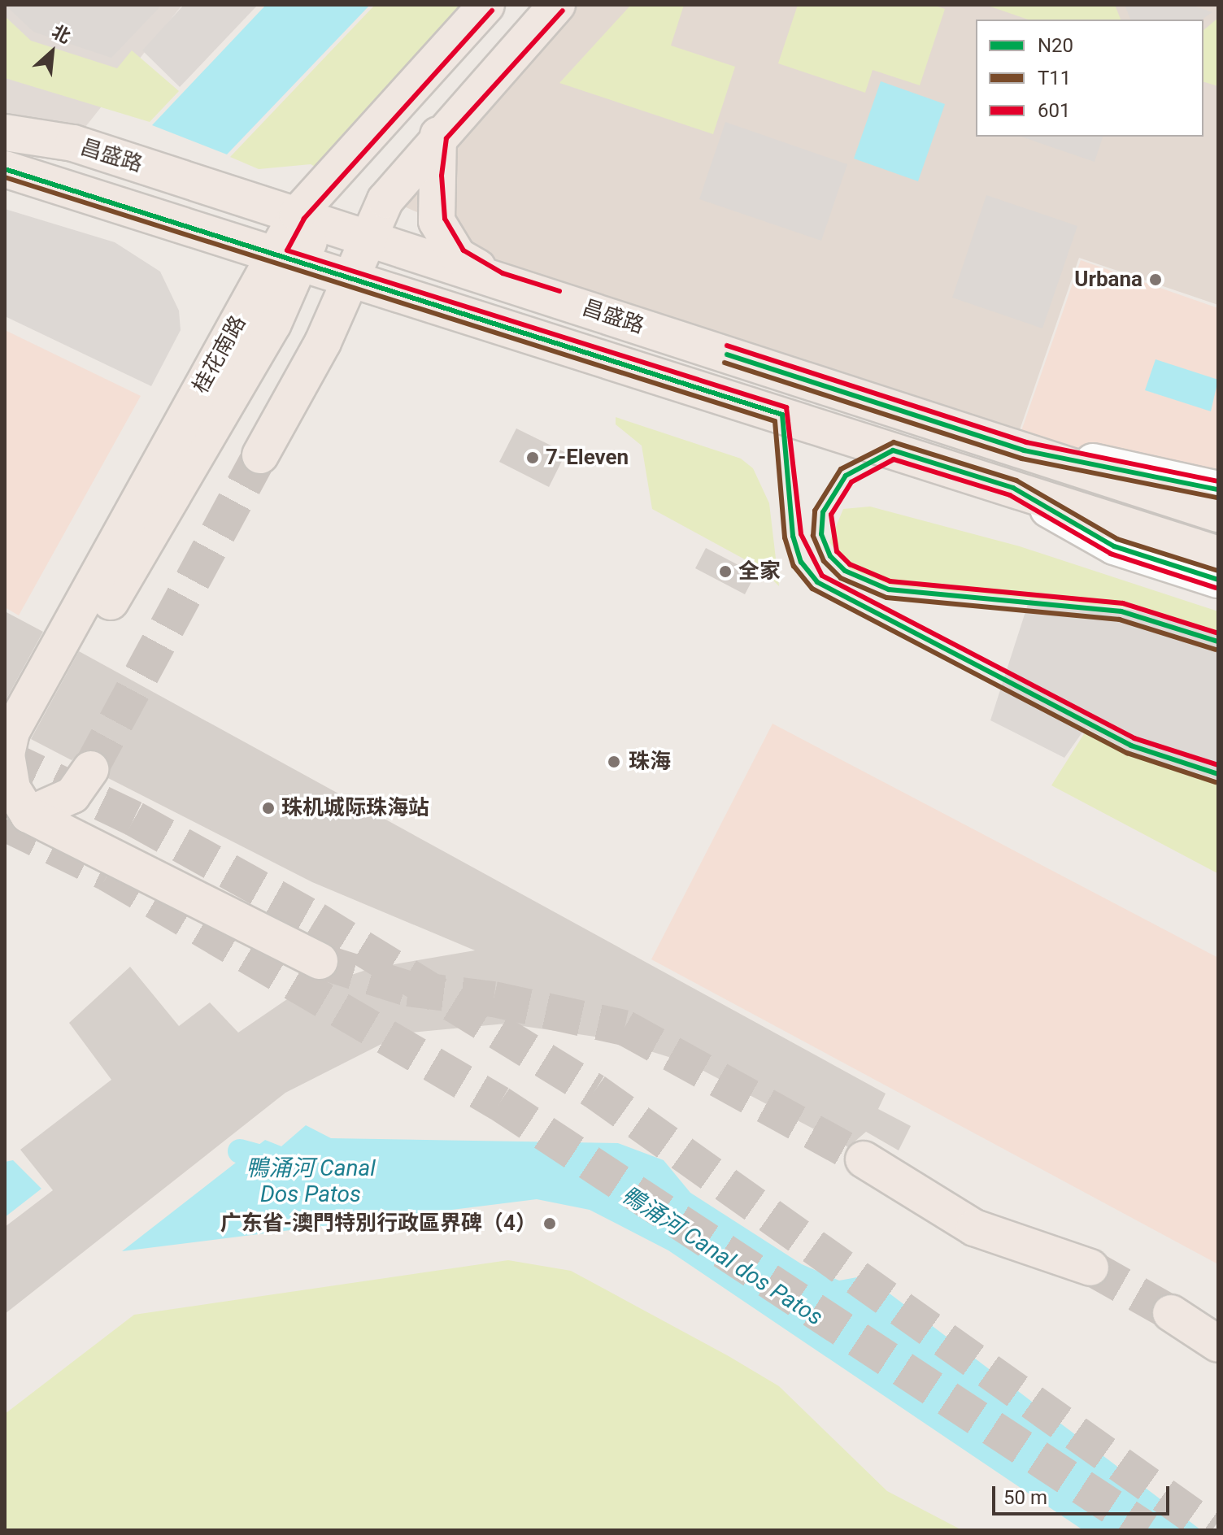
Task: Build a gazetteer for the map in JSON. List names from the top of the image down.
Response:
{
  "streets": {
    "main road": ["昌盛路", "桂花南路"]
  },
  "crossings": [
    ["昌盛路", "桂花南路"]
  ],
  "water": ["鴨涌河 Canal Dos Patos", "鴨涌河 Canal dos Patos"],
  "places": [
    "Urbana",
    "7-Eleven",
    "全家",
    "珠海",
    "珠机城际珠海站",
    "广东省-澳門特別行政區界碑（4）"
  ],
  "lines": ["transit line 601", "transit line N20", "transit line T11"],
  "legend": ["N20", "T11", "601"],
  "scale_bar": "50 m",
  "north": "top right"
}
